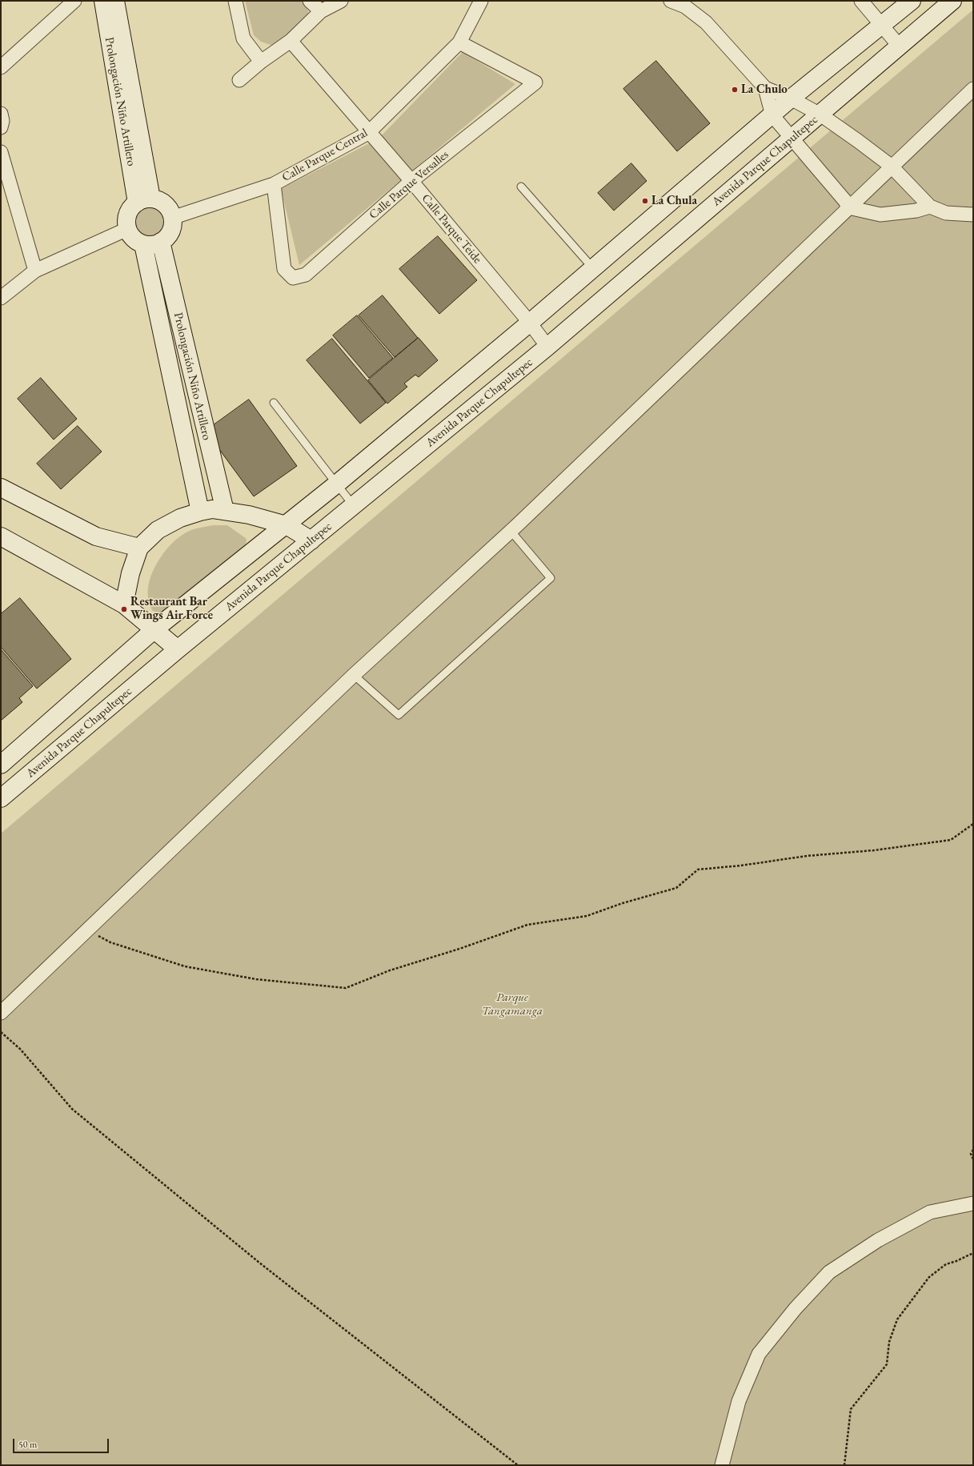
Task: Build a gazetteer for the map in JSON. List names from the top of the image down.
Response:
{
  "streets": {
    "main road": ["Prolongación Niño Artillero", "Avenida Parque Chapultepec"],
    "street": ["Calle Parque Central", "Calle Parque Versalles", "Calle Parque Teide"]
  },
  "crossings": [
    ["Prolongación Niño Artillero", "Calle Parque Central"],
    ["Calle Parque Central", "Calle Parque Versalles"],
    ["Calle Parque Central", "Calle Parque Teide"],
    ["Avenida Parque Chapultepec", "Calle Parque Teide"],
    ["Calle Parque Versalles", "Calle Parque Teide"]
  ],
  "parks": ["Parque Tangamanga"],
  "places": ["La Chulo", "La Chula", "Restaurant Bar Wings Air Force"],
  "scale_bar": "50 m"
}
